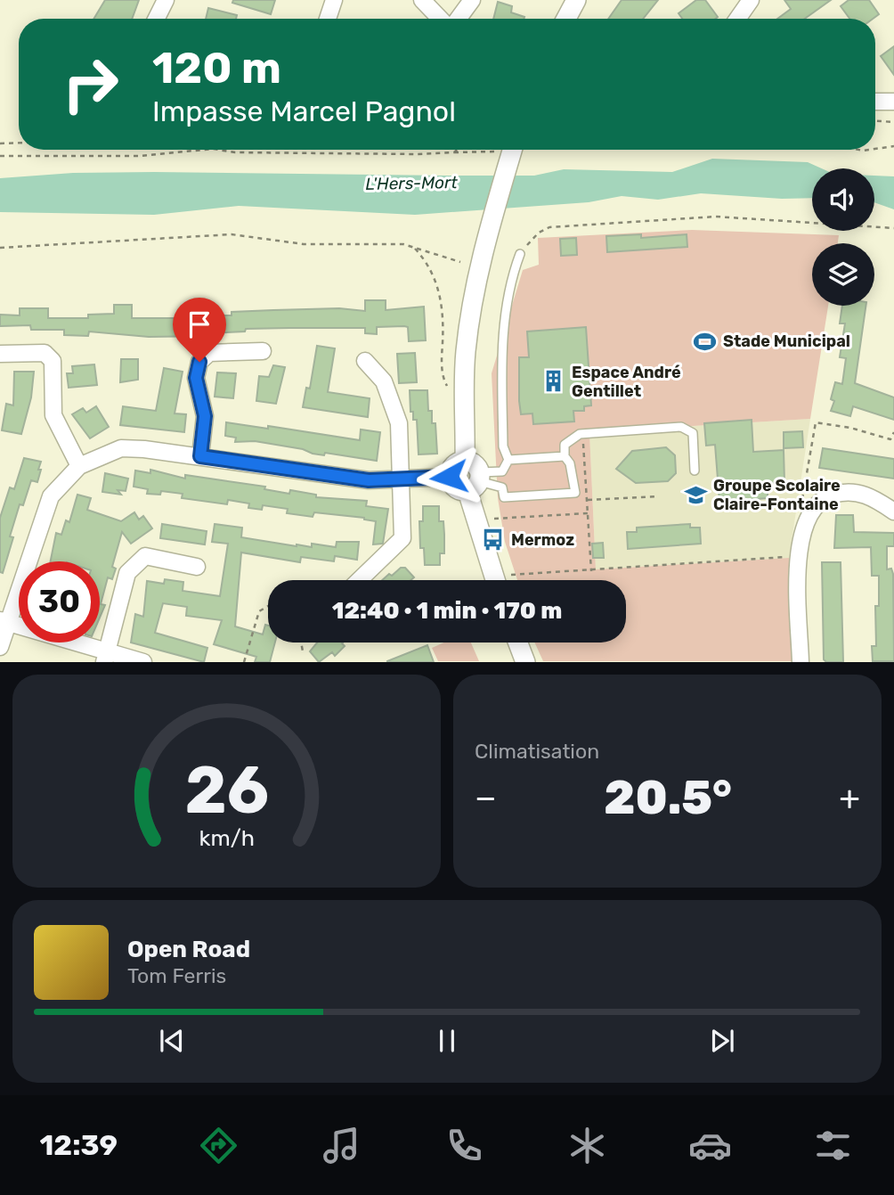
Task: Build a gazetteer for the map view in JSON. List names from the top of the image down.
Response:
{
  "water": ["L'Hers-Mort"],
  "places": {
    "sports": ["Stade Municipal"],
    "building": ["Espace André Gentillet"],
    "school or university": ["Groupe Scolaire Claire-Fontaine"],
    "bus stop": ["Mermoz"]
  },
  "page": {
    "turn": ["120 m", "Impasse Marcel Pagnol"],
    "limit": "30",
    "trip": "12:40 · 1 min · 170 m",
    "tile": "Climatisation",
    "heat": ["−", "20.5°", "+"],
    "song": ["Open Road", "Tom Ferris"],
    "tabs": "12:39",
    "gauge": ["26", "km/h"]
  }
}
